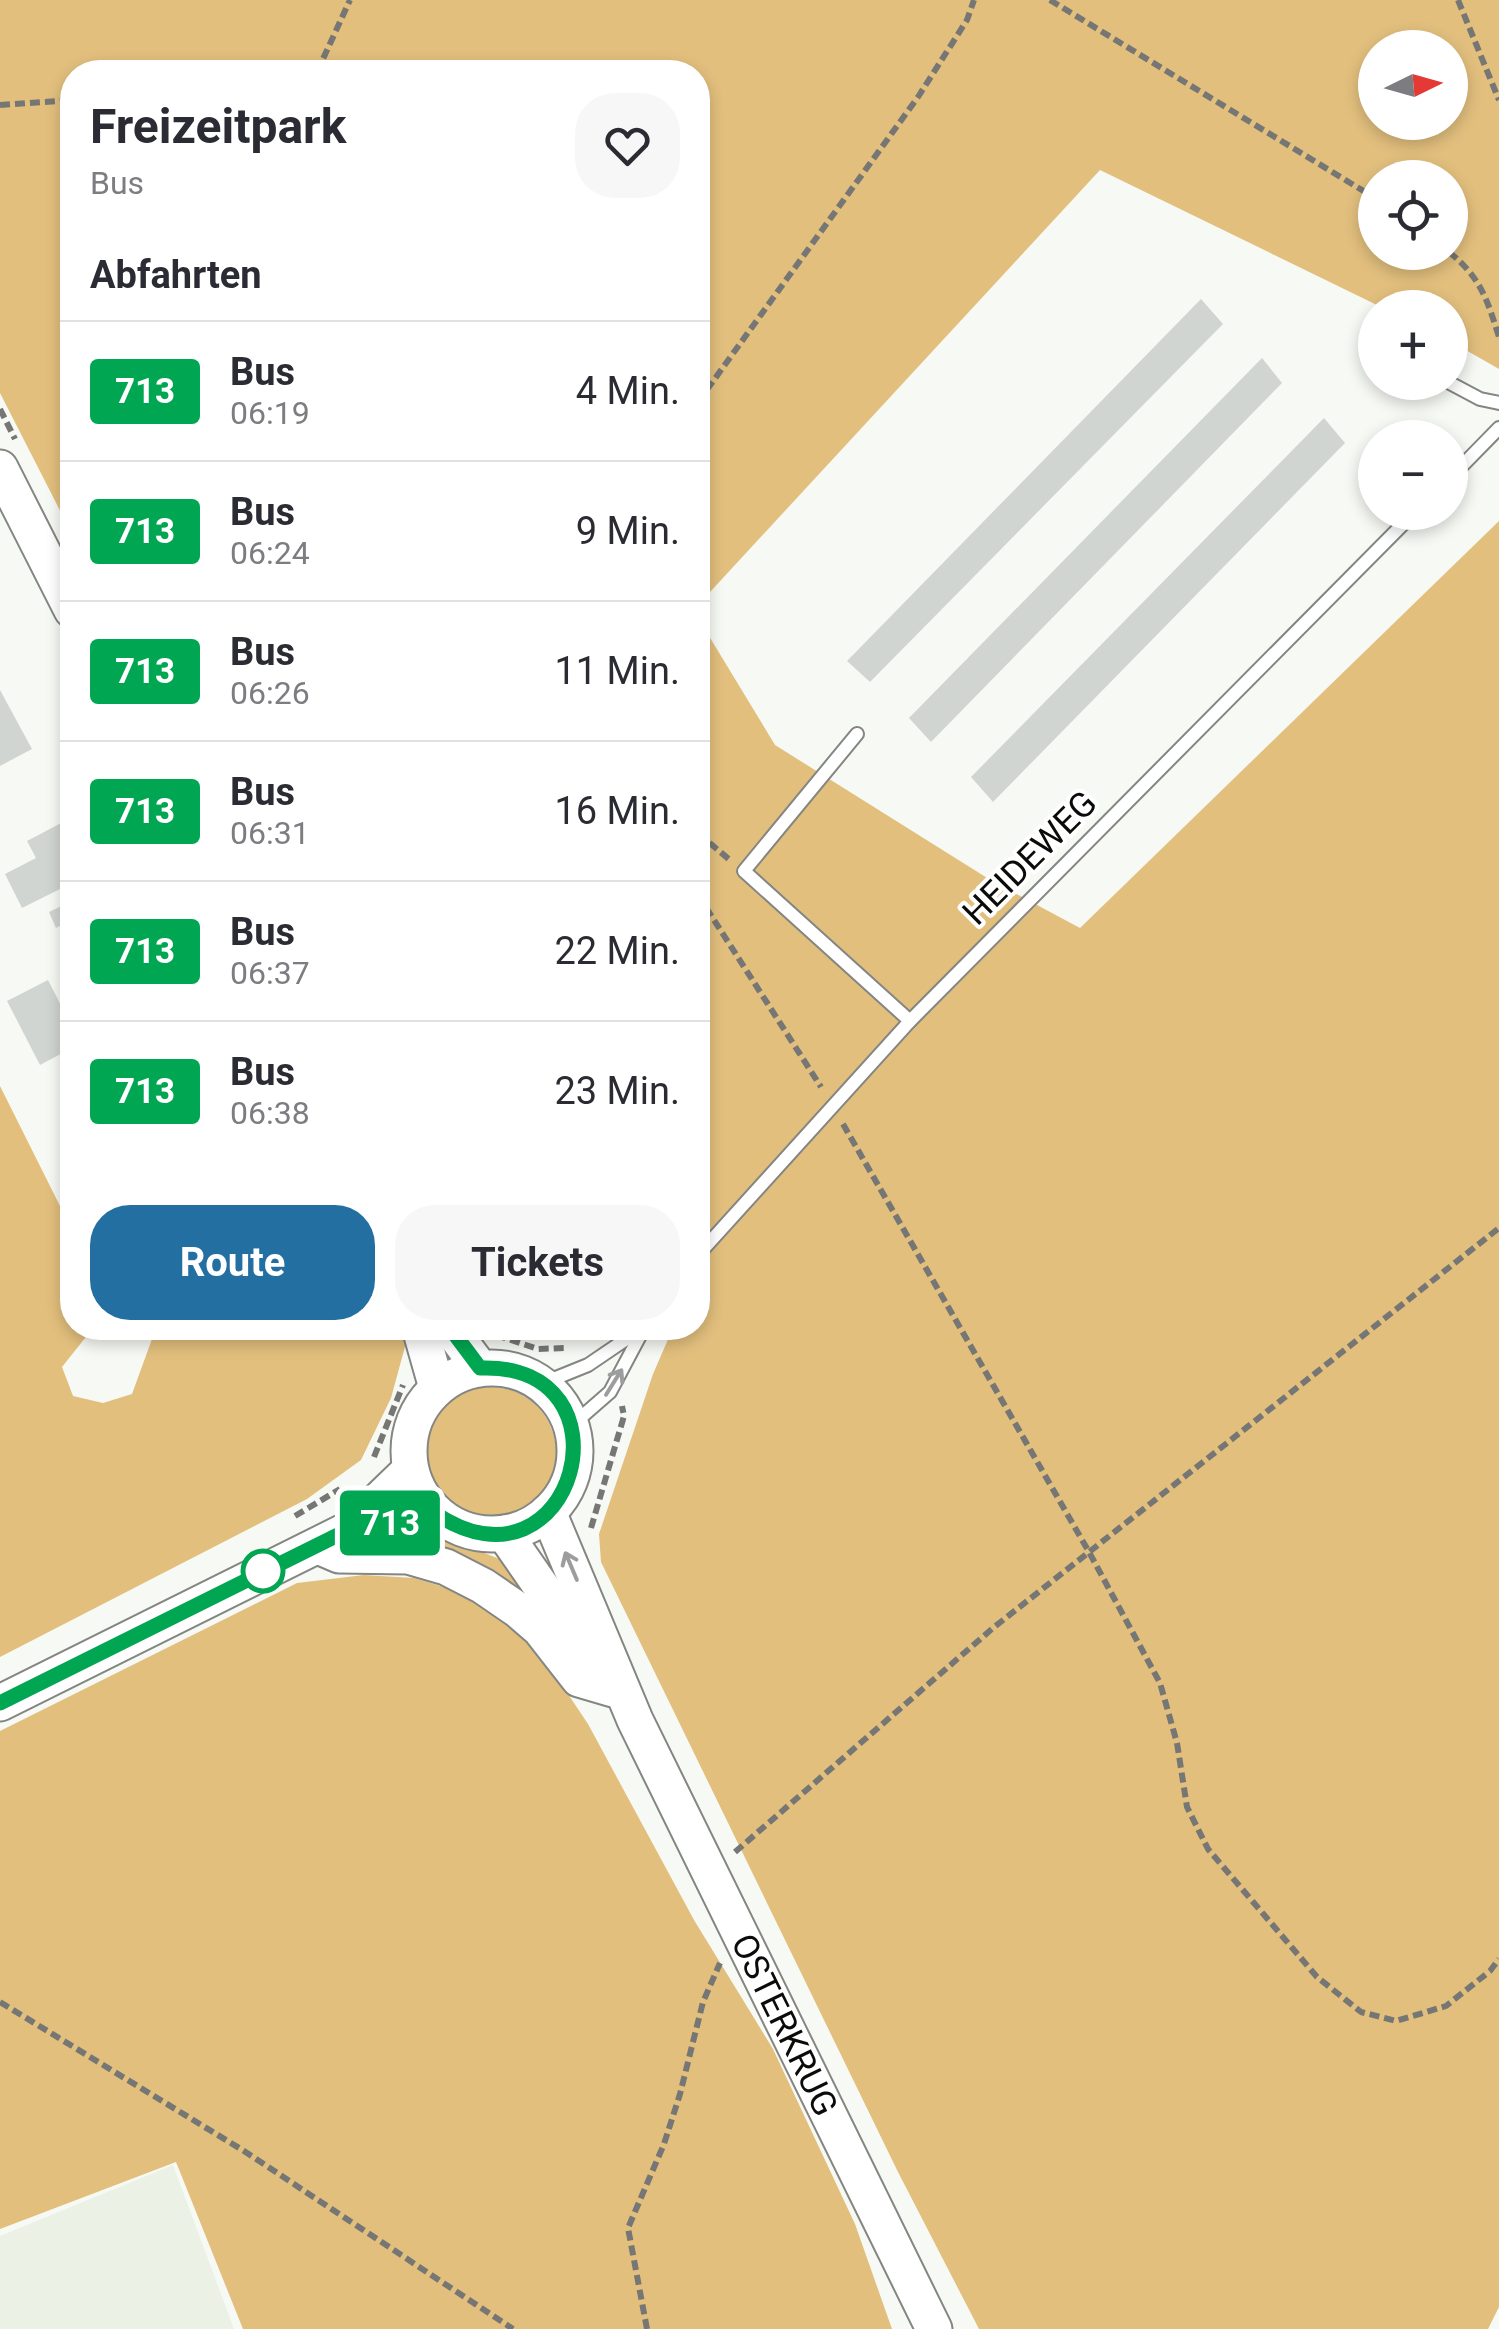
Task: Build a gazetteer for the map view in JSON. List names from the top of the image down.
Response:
{
  "streets": {
    "main road": ["OSTERKRUG"],
    "lane": ["HEIDEWEG"]
  },
  "lines": ["bus line 713"],
  "north": "right",
  "page": {
    "on_map": "713",
    "map_buttons": ["+", "−"],
    "heading": [
      ["Freizeitpark", "Bus"],
      "Abfahrten"
    ],
    "list": [
      {
        "mark": "713",
        "name": "Bus",
        "note": "06:19",
        "value": "4 Min."
      },
      {
        "mark": "713",
        "name": "Bus",
        "note": "06:24",
        "value": "9 Min."
      },
      {
        "mark": "713",
        "name": "Bus",
        "note": "06:26",
        "value": "11 Min."
      },
      {
        "mark": "713",
        "name": "Bus",
        "note": "06:31",
        "value": "16 Min."
      },
      {
        "mark": "713",
        "name": "Bus",
        "note": "06:37",
        "value": "22 Min."
      },
      {
        "mark": "713",
        "name": "Bus",
        "note": "06:38",
        "value": "23 Min."
      }
    ],
    "buttons": ["Route", "Tickets"]
  }
}
